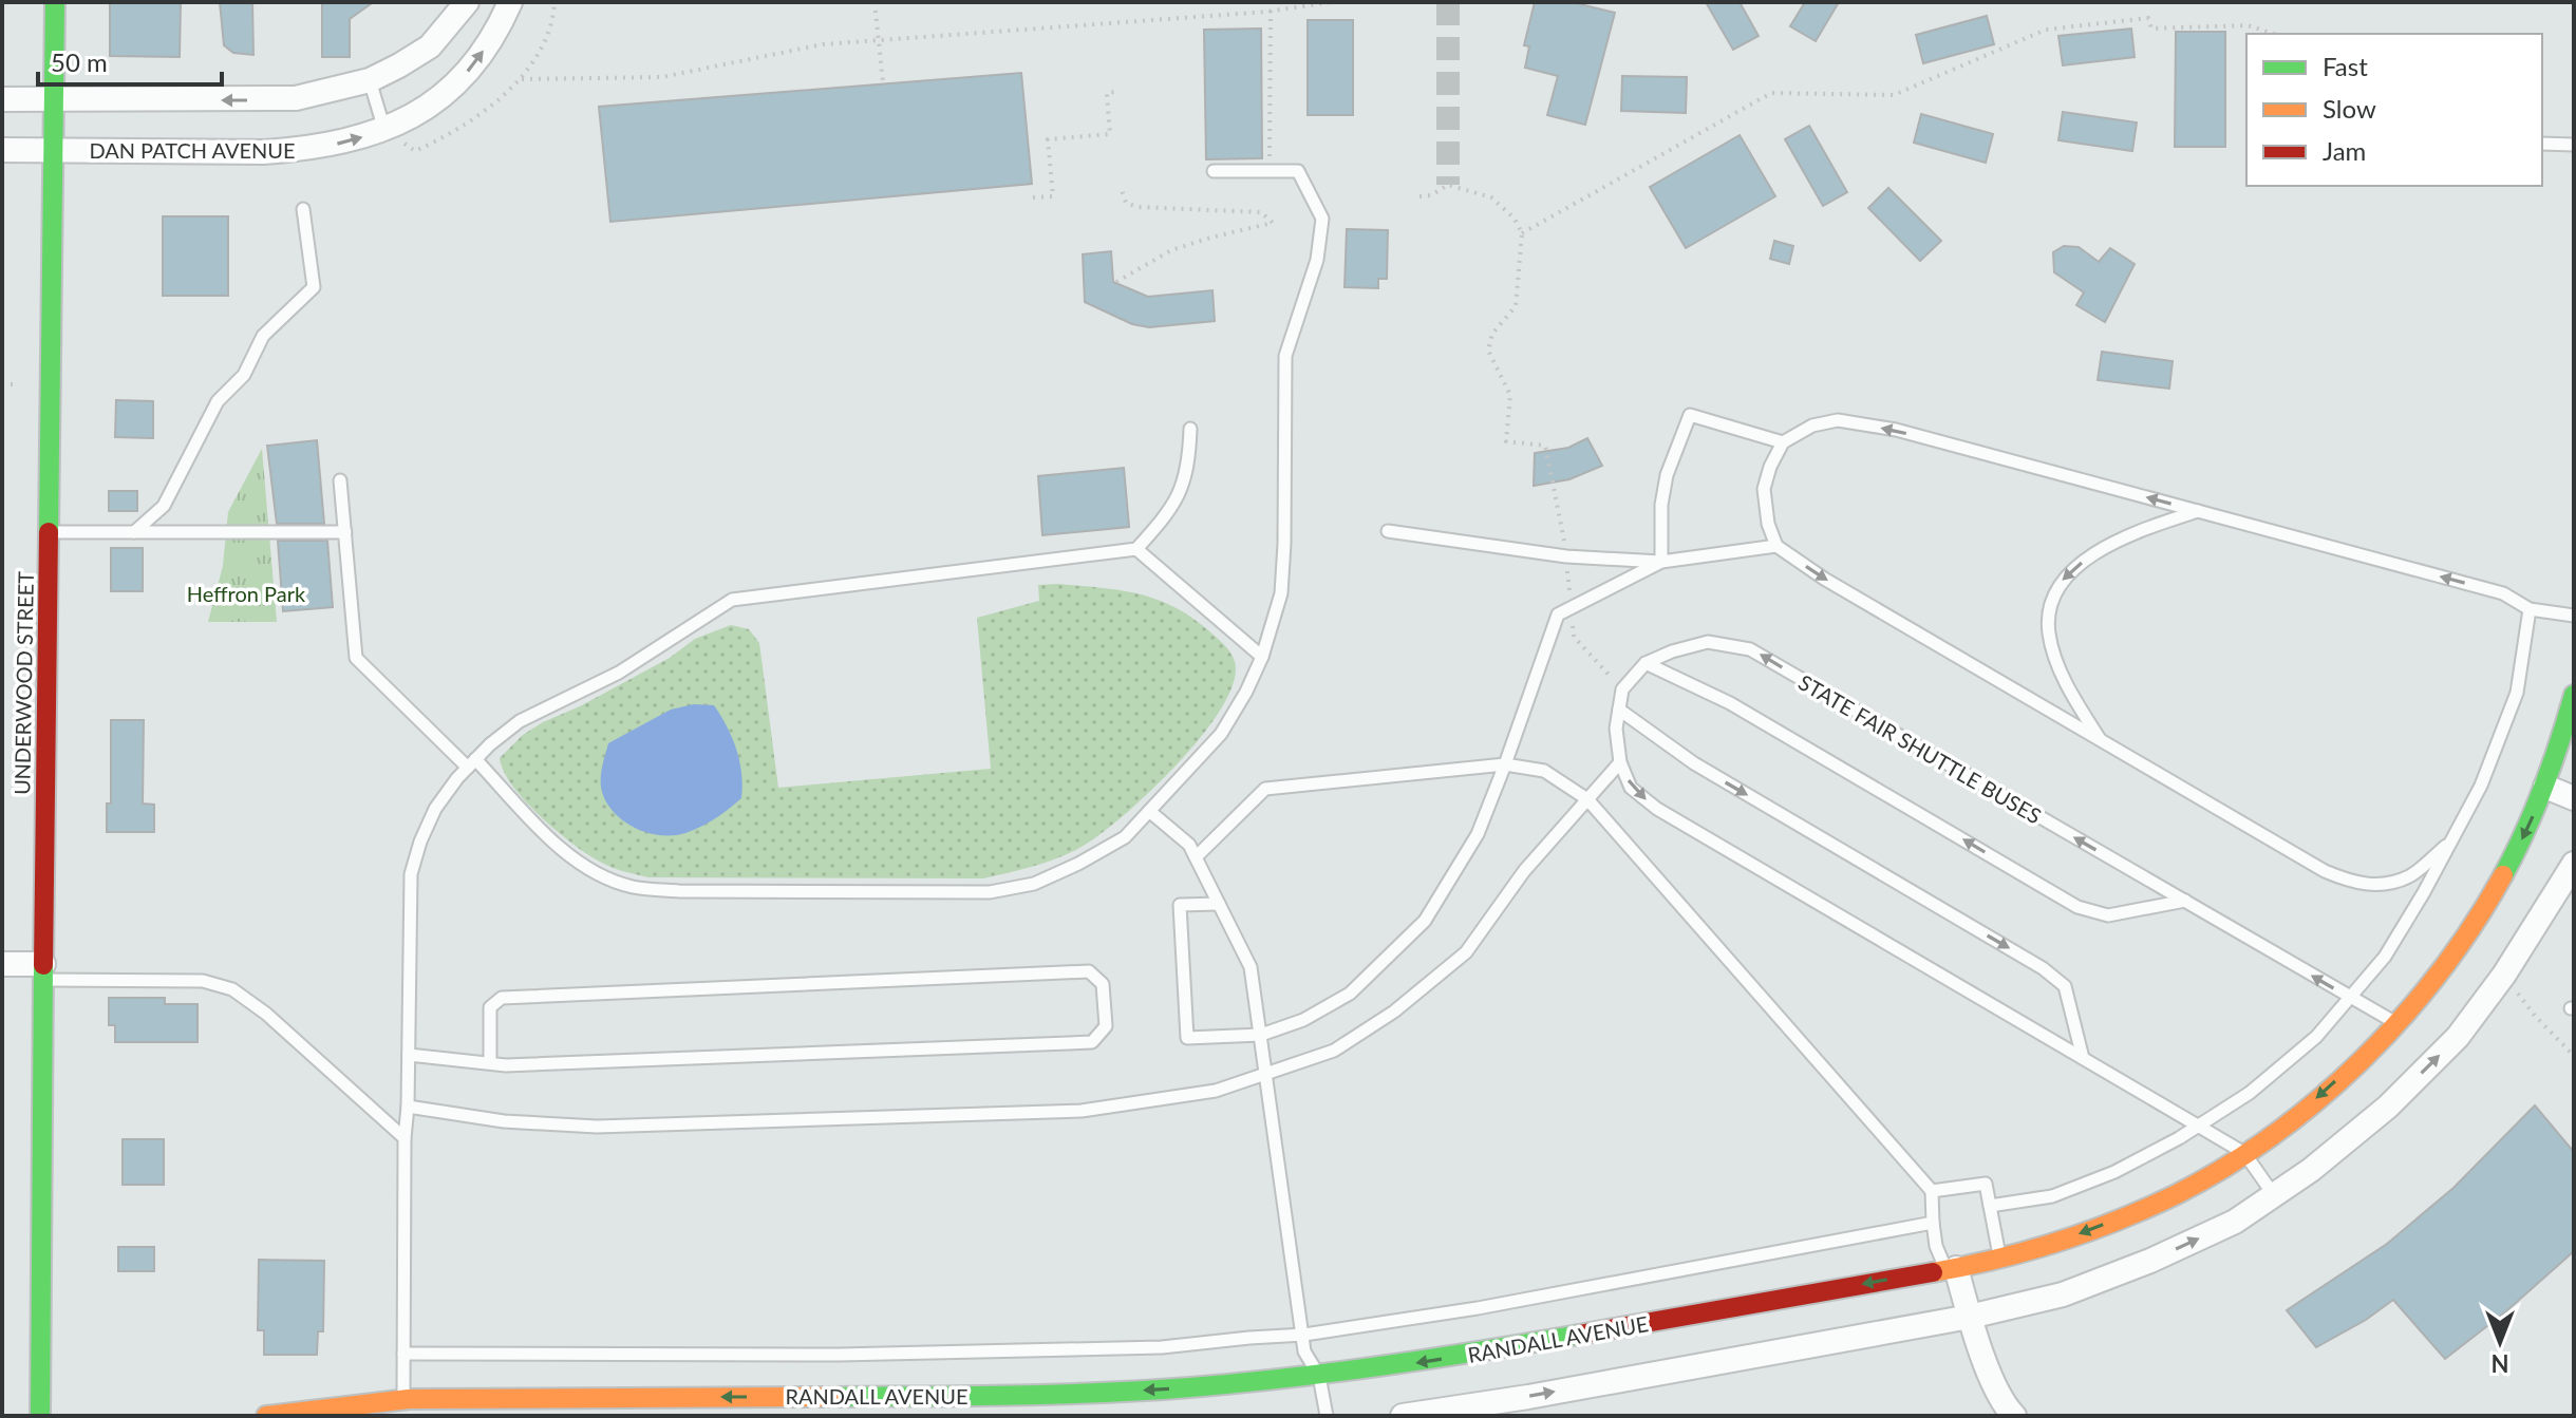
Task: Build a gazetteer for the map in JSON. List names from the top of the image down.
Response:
{
  "streets": {
    "street": ["DAN PATCH AVENUE", "UNDERWOOD STREET", "RANDALL AVENUE"],
    "lane": ["STATE FAIR SHUTTLE BUSES"]
  },
  "crossings": [
    ["DAN PATCH AVENUE", "UNDERWOOD STREET"],
    ["STATE FAIR SHUTTLE BUSES", "RANDALL AVENUE"]
  ],
  "parks": ["Heffron Park"],
  "legend": ["Fast", "Slow", "Jam"],
  "scale_bar": "50 m",
  "north": "bottom"
}
